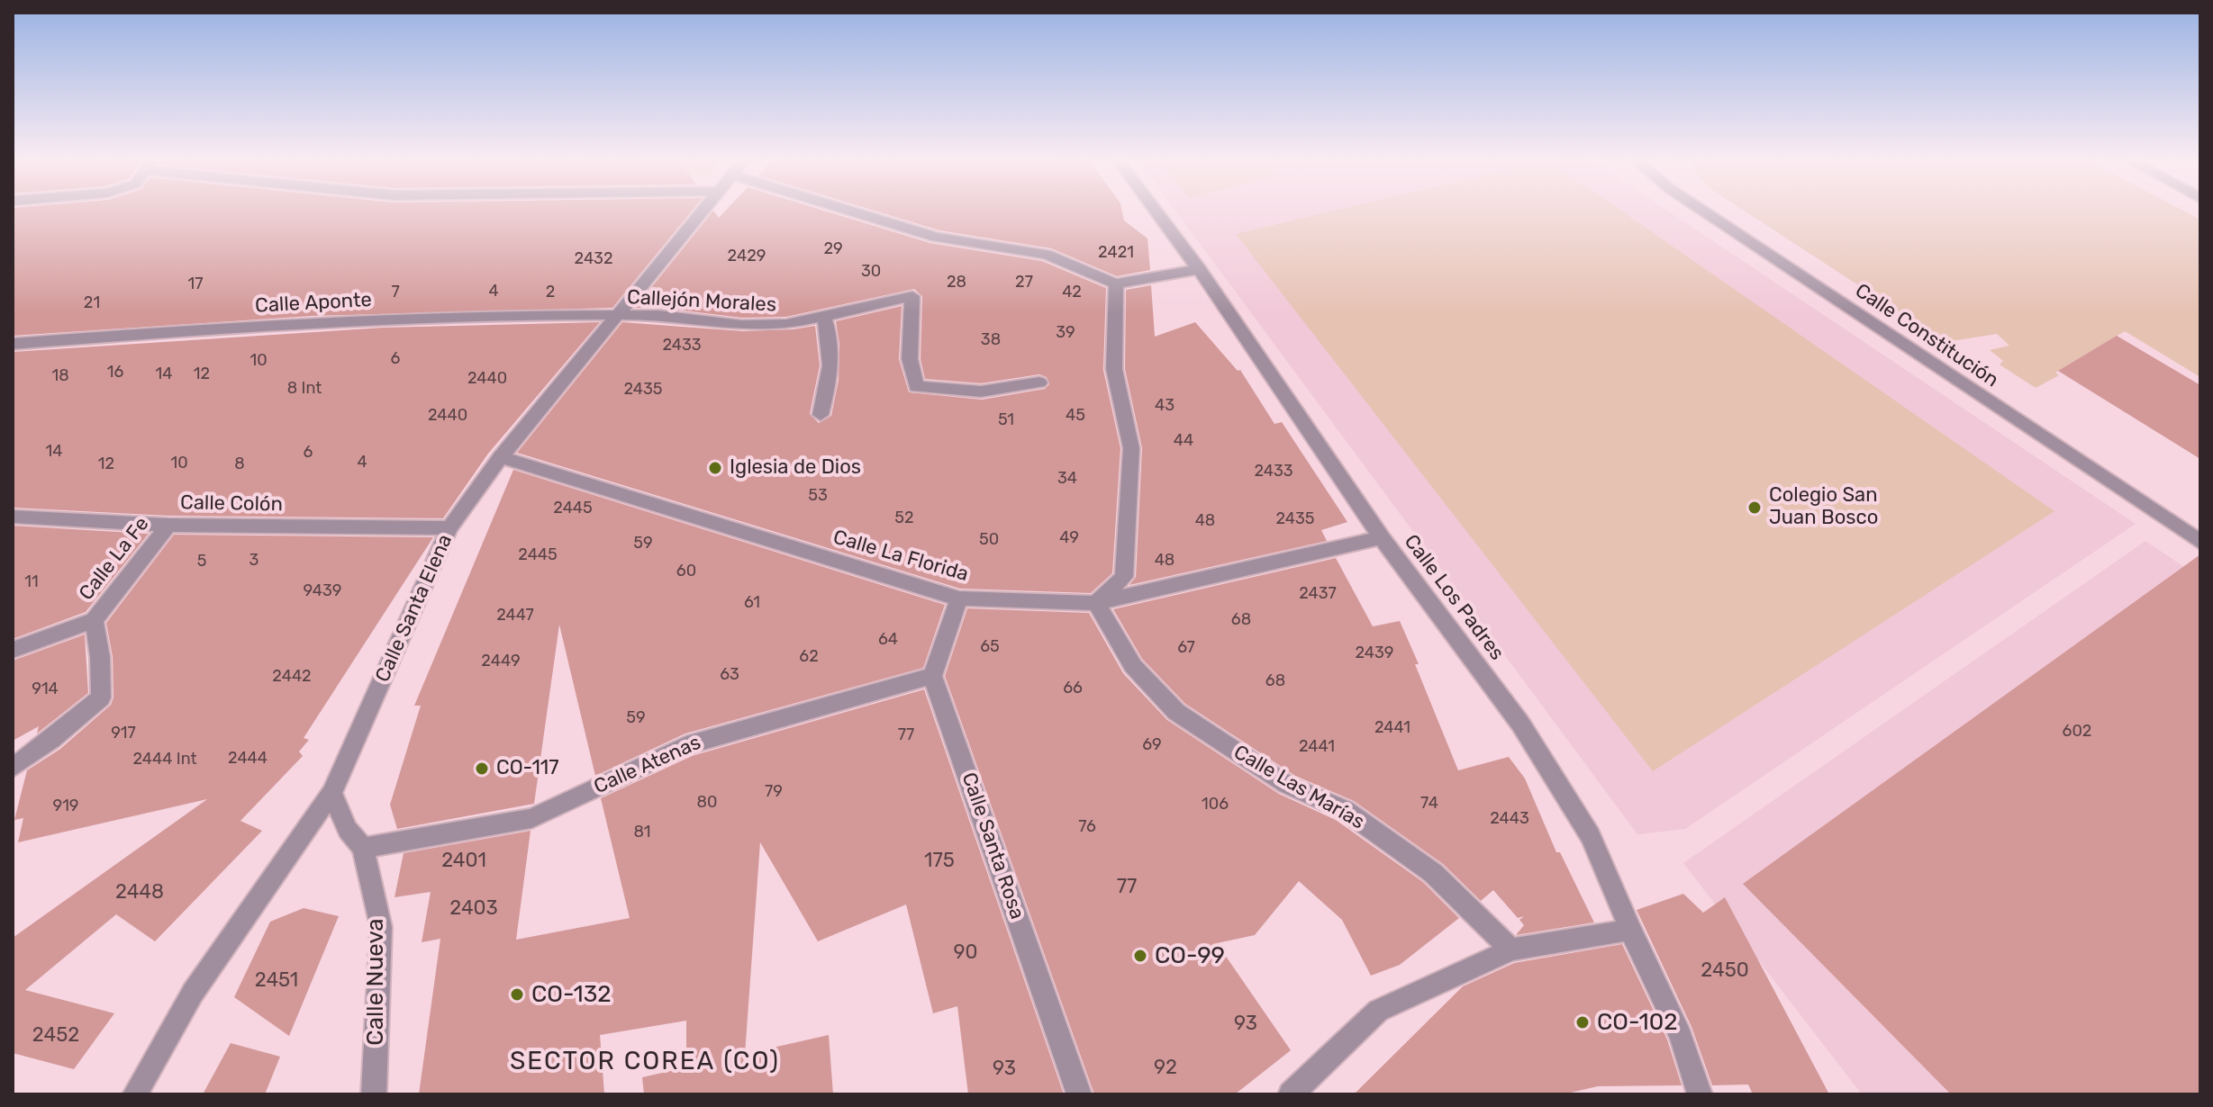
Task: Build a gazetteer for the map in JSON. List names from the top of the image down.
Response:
{
  "streets": {
    "street": [
      "Callejón Morales",
      "Calle Aponte",
      "Calle Constitución",
      "Calle Colón",
      "Calle La Florida",
      "Calle La Fe",
      "Calle Los Padres",
      "Calle Santa Elena",
      "Calle Atenas",
      "Calle Las Marías",
      "Calle Santa Rosa",
      "Calle Nueva"
    ]
  },
  "crossings": [
    ["Callejón Morales", "Calle Aponte"],
    ["Callejón Morales", "Calle Santa Elena"],
    ["Calle Aponte", "Calle Santa Elena"],
    ["Calle Colón", "Calle La Fe"],
    ["Calle Colón", "Calle Santa Elena"],
    ["Calle La Florida", "Calle Los Padres"],
    ["Calle La Florida", "Calle Santa Elena"],
    ["Calle La Florida", "Calle Las Marías"],
    ["Calle Santa Elena", "Calle Nueva"],
    ["Calle Atenas", "Calle Santa Rosa"],
    ["Calle Atenas", "Calle Nueva"]
  ],
  "districts": ["SECTOR COREA (CO)"],
  "places": [
    "Iglesia de Dios",
    "Colegio San Juan Bosco",
    "CO-117",
    "CO-99",
    "CO-132",
    "CO-102"
  ],
  "house_numbers": [
    "29",
    "2421",
    "2429",
    "2432",
    "30",
    "28",
    "27",
    "17",
    "4",
    "7",
    "2",
    "42",
    "21",
    "39",
    "38",
    "2433",
    "6",
    "10",
    "16",
    "14",
    "12",
    "18",
    "2440",
    "8 Int",
    "2435",
    "43",
    "2440",
    "45",
    "51",
    "44",
    "14",
    "6",
    "4",
    "10",
    "12",
    "8",
    "2433",
    "34",
    "53",
    "2445",
    "52",
    "2435",
    "48",
    "49",
    "50",
    "59",
    "2445",
    "3",
    "48",
    "5",
    "60",
    "11",
    "9439",
    "2437",
    "61",
    "2447",
    "68",
    "64",
    "65",
    "67",
    "2439",
    "62",
    "2449",
    "63",
    "2442",
    "68",
    "66",
    "914",
    "59",
    "2441",
    "602",
    "917",
    "77",
    "69",
    "2441",
    "2444",
    "2444 Int",
    "79",
    "80",
    "74",
    "106",
    "919",
    "2443",
    "76",
    "81",
    "2401",
    "175",
    "77",
    "2448",
    "2403",
    "90",
    "2450",
    "2451",
    "93",
    "2452",
    "92",
    "93"
  ]
}
